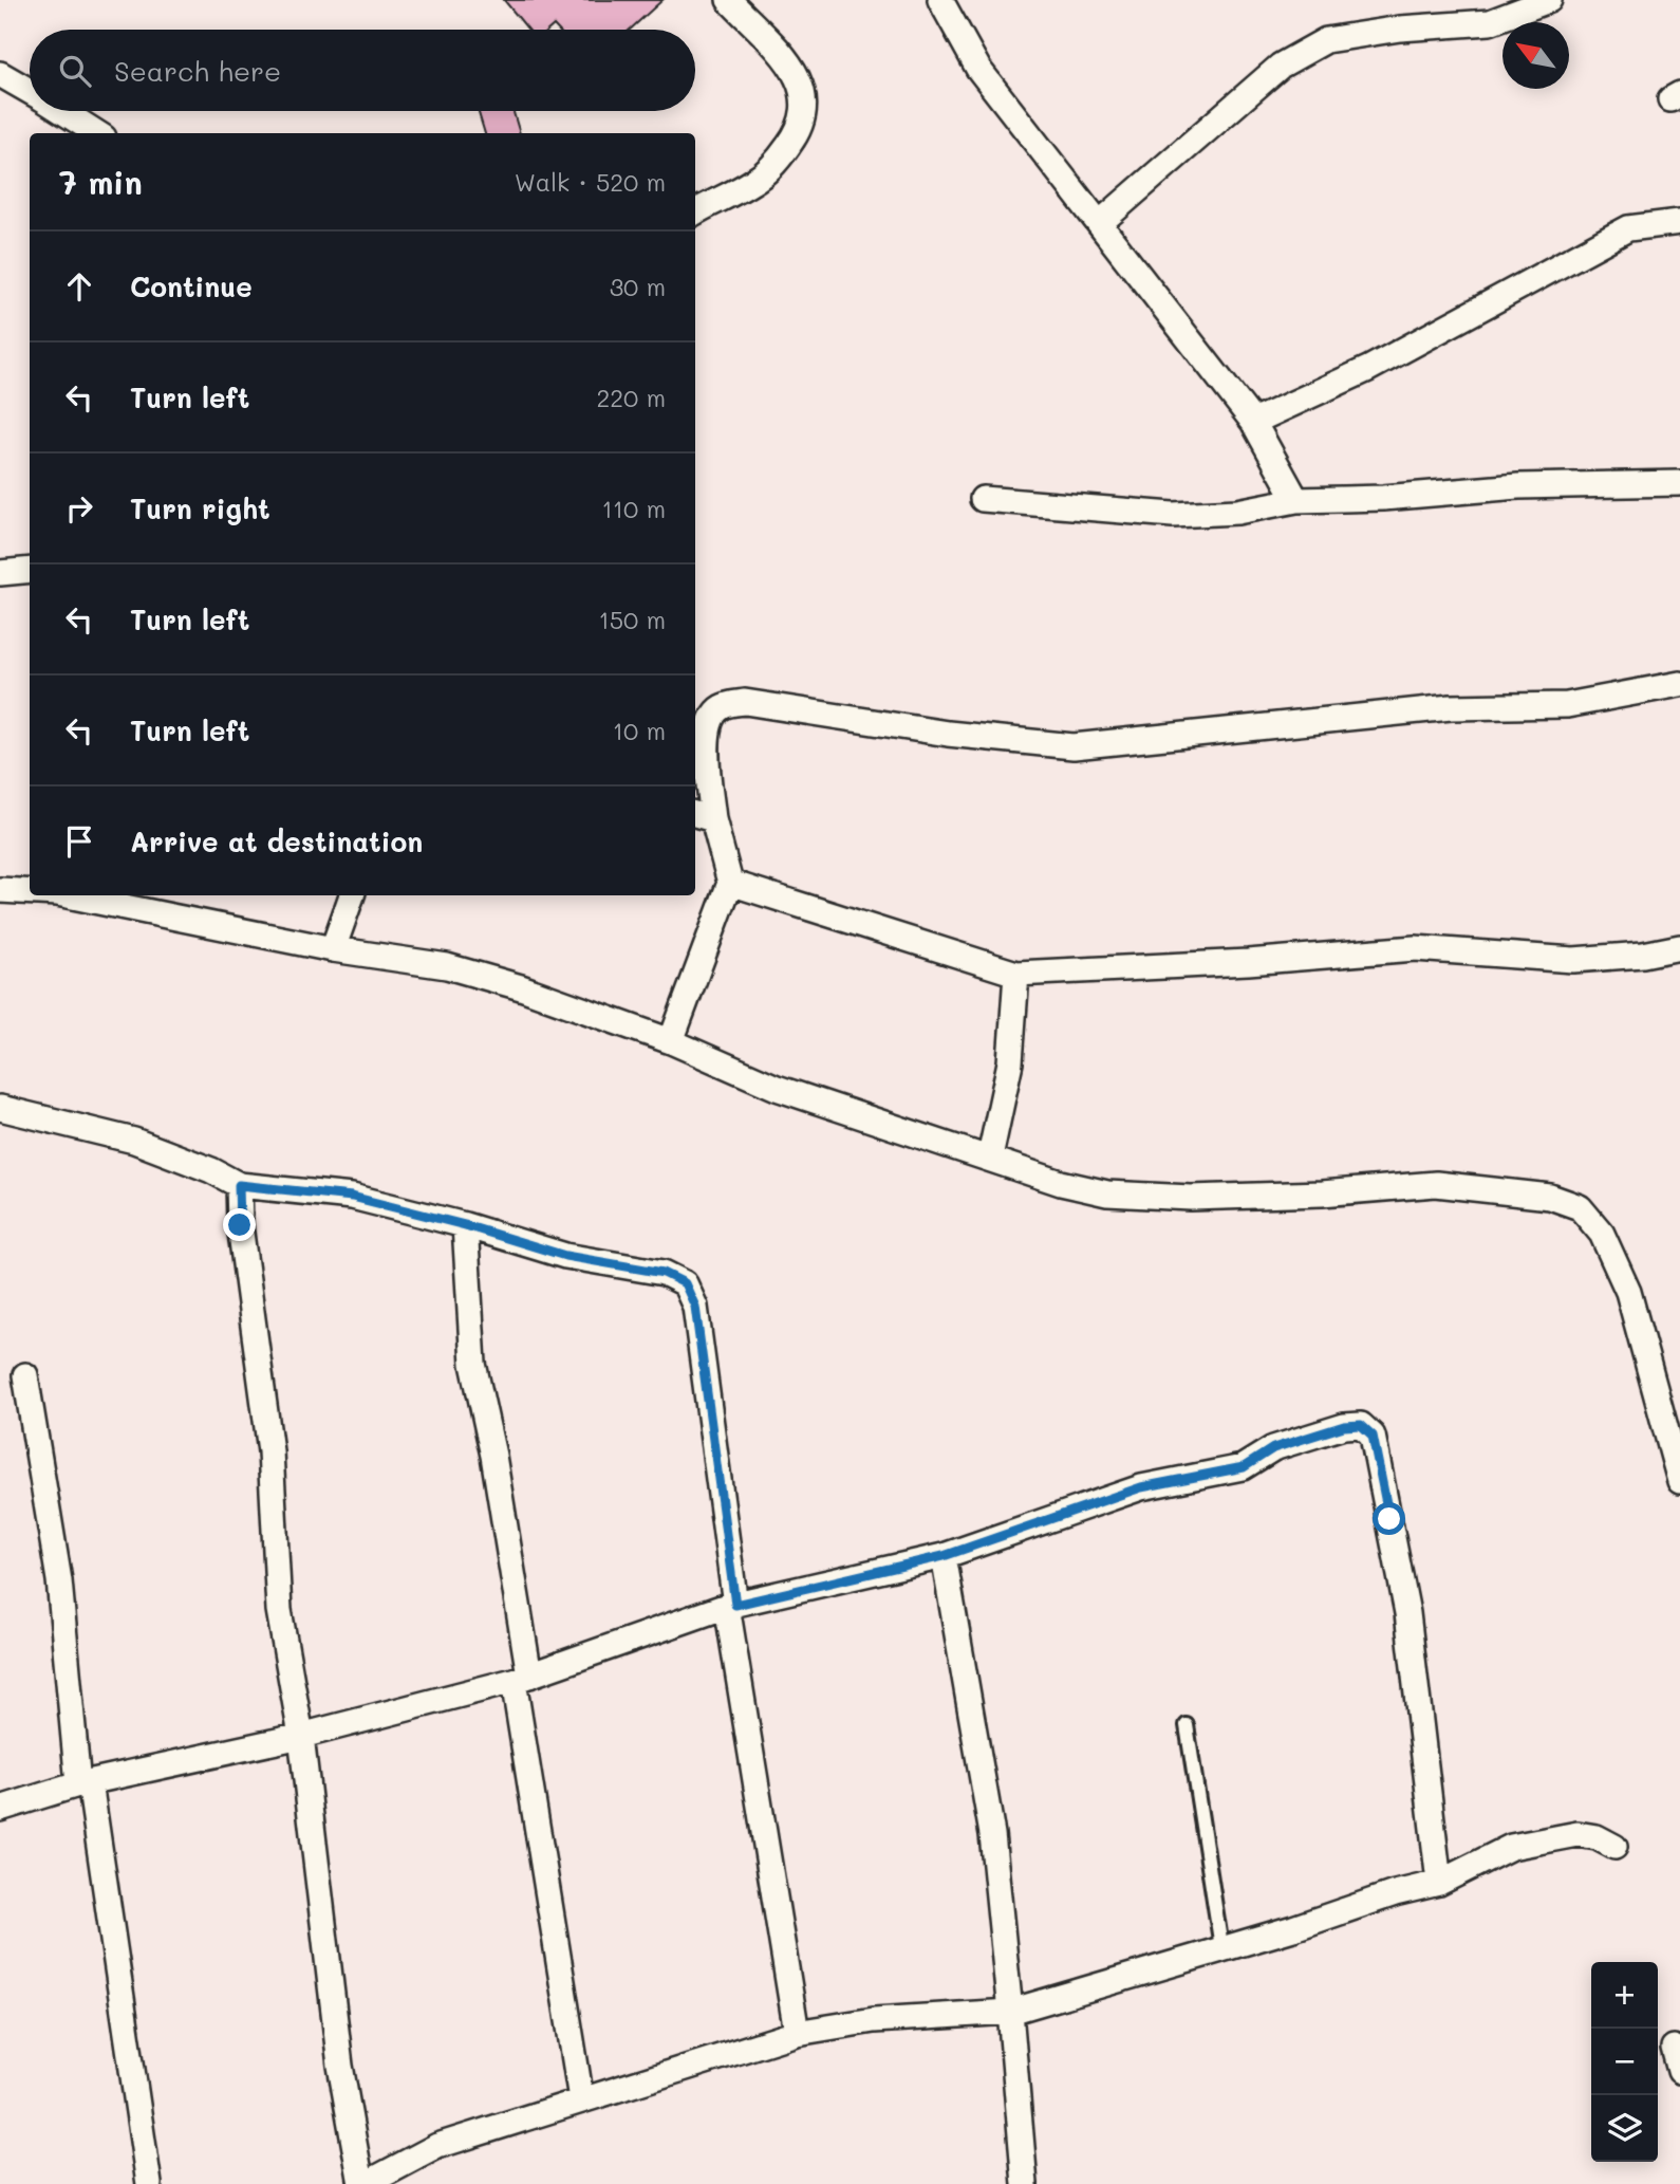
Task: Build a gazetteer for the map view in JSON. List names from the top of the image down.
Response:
{
  "north": "top left",
  "page": {
    "search": "Search here",
    "heading": ["7 min", "Walk · 520 m"],
    "list": [
      ["Continue", "30 m"],
      ["Turn left", "220 m"],
      ["Turn right", "110 m"],
      ["Turn left", "150 m"],
      ["Turn left", "10 m"],
      "Arrive at destination"
    ],
    "map_buttons": ["+", "−"]
  }
}
